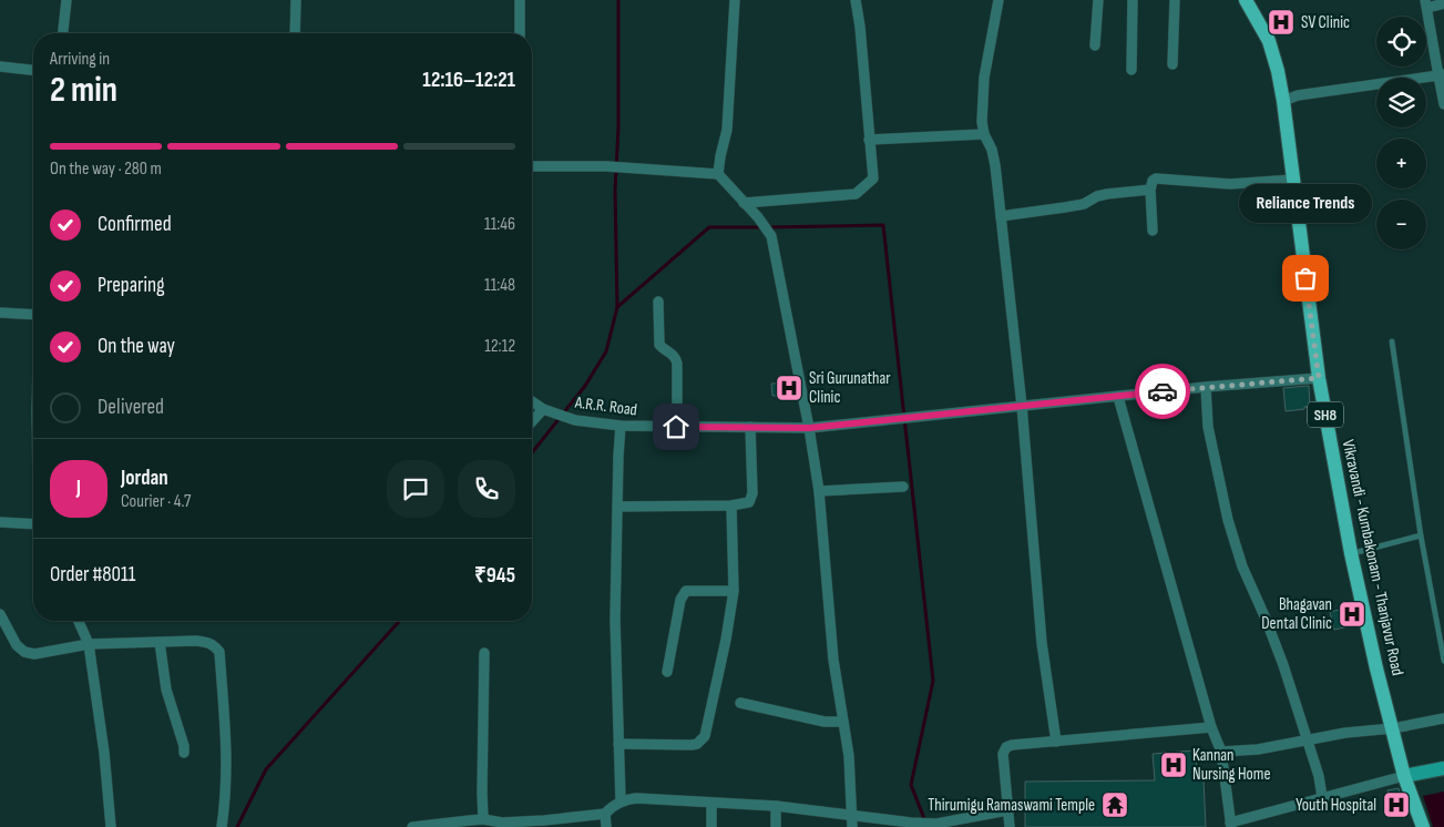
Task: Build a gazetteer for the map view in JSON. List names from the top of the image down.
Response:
{
  "streets": {
    "main road": ["SH8", "Vikravandi - Kumbakonam - Thanjavur Road"],
    "street": ["A.R.R. Road"]
  },
  "crossings": [
    ["A.R.R. Road", "Vikravandi - Kumbakonam - Thanjavur Road"]
  ],
  "places": {
    "hospital": [
      "SV Clinic",
      "Sri Gurunathar Clinic",
      "Bhagavan Dental Clinic",
      "Kannan Nursing Home",
      "Youth Hospital"
    ],
    "other": ["Reliance Trends"],
    "temple": ["Thirumigu Ramaswami Temple"]
  },
  "page": {
    "map_buttons": ["+", "−"],
    "heading": ["2 min", "Arriving in", "12:16–12:21"],
    "panel": [
      "Jordan",
      "Courier · 4.7",
      "Order #8011",
      "₹945"
    ],
    "bar": "On the way · 280 m",
    "bubble": "Reliance Trends",
    "list": [
      ["Confirmed", "11:46"],
      ["Preparing", "11:48"],
      ["On the way", "12:12"],
      "Delivered"
    ],
    "round": "J"
  }
}
